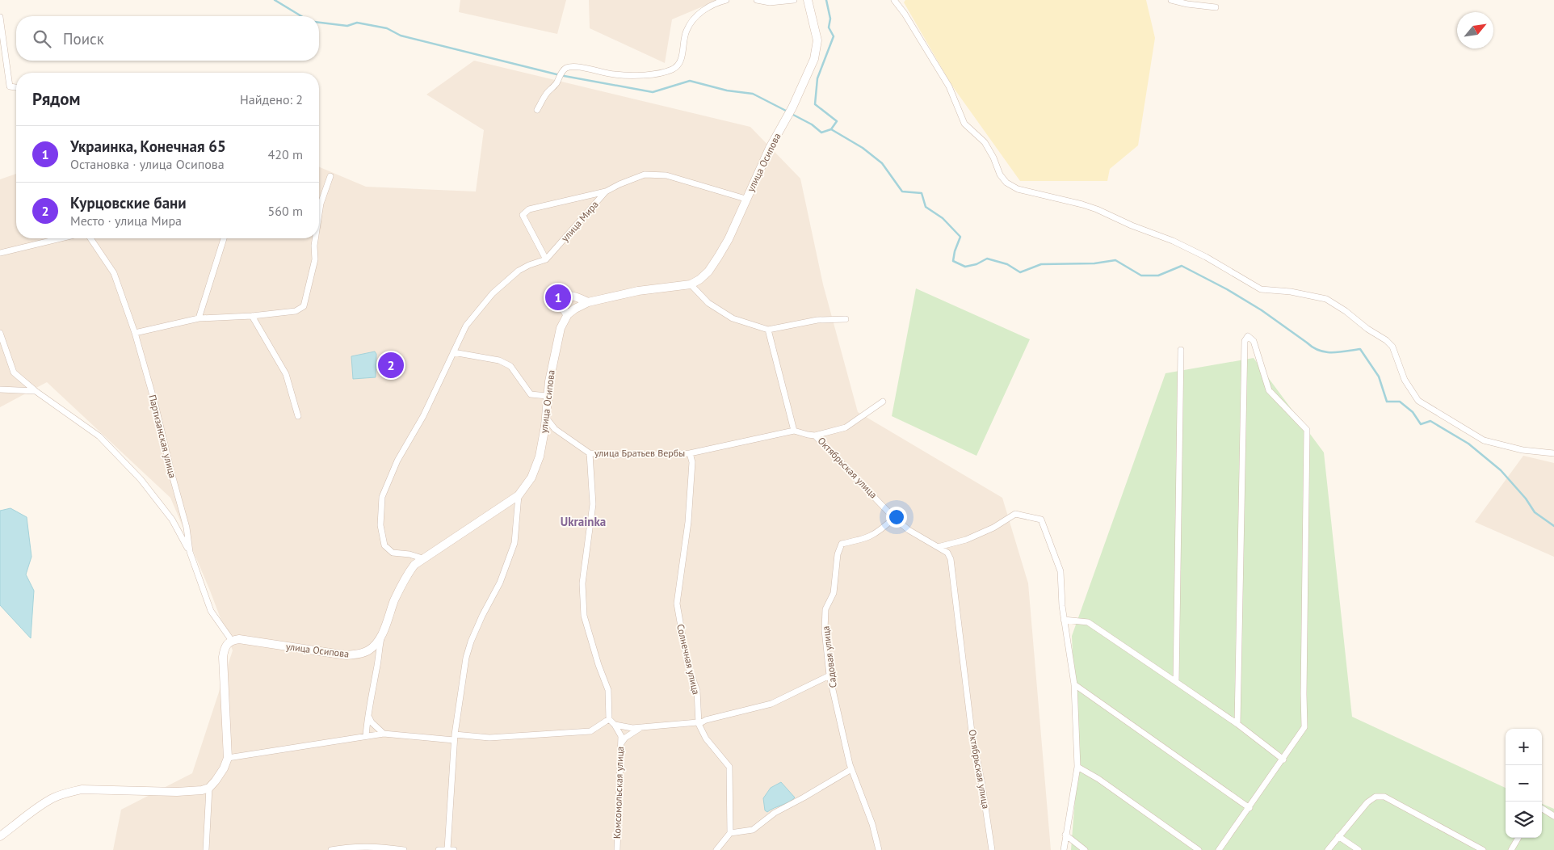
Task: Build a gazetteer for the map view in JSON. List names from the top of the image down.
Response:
{
  "streets": {
    "main road": ["улица Осипова"],
    "street": [
      "улица Мира",
      "Партизанская улица",
      "улица Братьев Вербы",
      "Октябрьская улица",
      "Садовая улица",
      "Солнечная улица",
      "Комсомольская улица"
    ]
  },
  "crossings": [
    ["улица Осипова", "улица Мира"],
    ["улица Осипова", "Партизанская улица"],
    ["улица Осипова", "улица Братьев Вербы"],
    ["улица Братьев Вербы", "Октябрьская улица"],
    ["улица Братьев Вербы", "Солнечная улица"],
    ["Октябрьская улица", "Садовая улица"]
  ],
  "districts": ["Ukrainka"],
  "north": "top right",
  "page": {
    "search": "Поиск",
    "heading": ["Рядом", "Найдено: 2"],
    "list": [
      {
        "mark": "1",
        "name": "Украинка, Конечная 65",
        "note": "Остановка · улица Осипова",
        "value": "420 m"
      },
      {
        "mark": "2",
        "name": "Курцовские бани",
        "note": "Место · улица Мира",
        "value": "560 m"
      }
    ],
    "pins": ["1", "2"],
    "map_buttons": ["+", "−"]
  }
}
